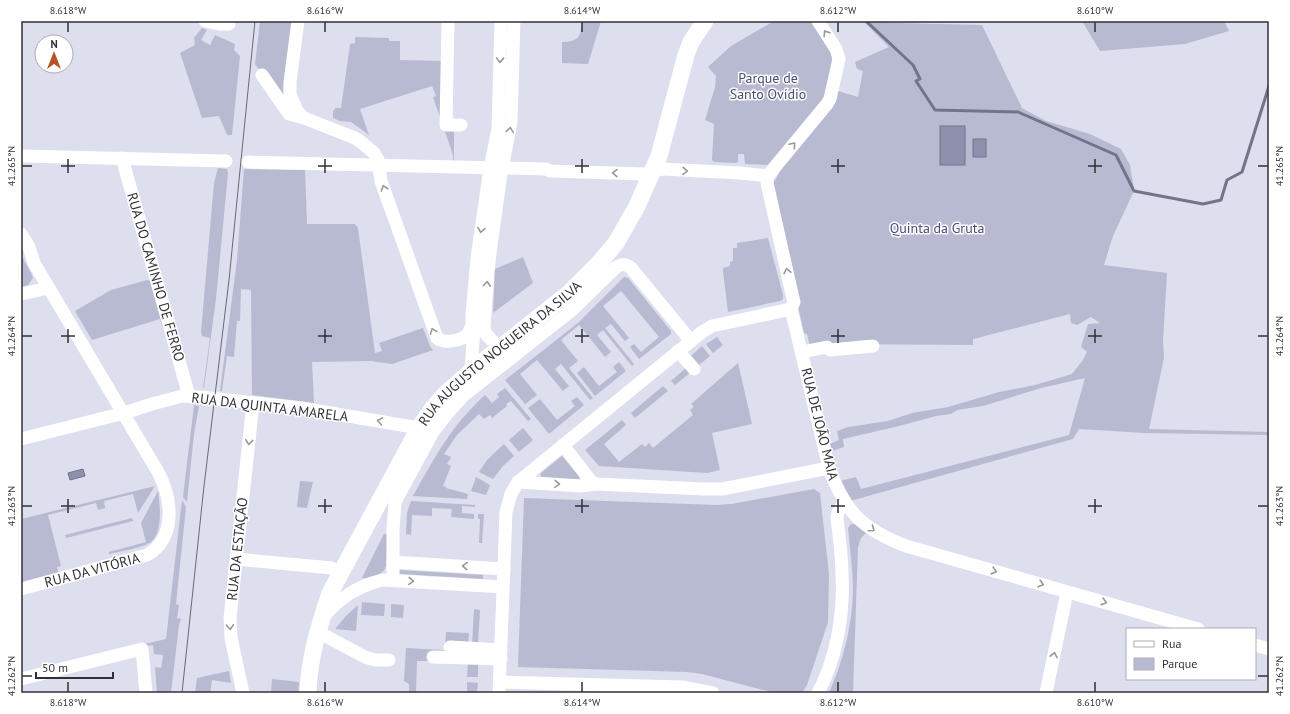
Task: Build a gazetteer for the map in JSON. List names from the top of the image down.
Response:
{
  "streets": {
    "main road": ["RUA AUGUSTO NOGUEIRA DA SILVA"],
    "street": [
      "RUA DO CAMINHO DE FERRO",
      "RUA DA QUINTA AMARELA",
      "RUA DE JOÃO MAIA",
      "RUA DA ESTAÇÃO",
      "RUA DA VITÓRIA"
    ]
  },
  "crossings": [
    ["RUA DO CAMINHO DE FERRO", "RUA DA QUINTA AMARELA"],
    ["RUA AUGUSTO NOGUEIRA DA SILVA", "RUA DA QUINTA AMARELA"],
    ["RUA DA QUINTA AMARELA", "RUA DA ESTAÇÃO"],
    ["RUA DA QUINTA AMARELA", "RUA DA VITÓRIA"]
  ],
  "one_way": ["RUA DA QUINTA AMARELA", "RUA DA ESTAÇÃO"],
  "parks": ["Parque de Santo Ovídio", "Quinta da Gruta"],
  "legend": ["Rua", "Parque"],
  "scale_bar": "50 m",
  "north": "top",
  "coordinates": [
    "8.618°W",
    "8.616°W",
    "8.614°W",
    "8.612°W",
    "8.610°W",
    "41.265°N",
    "41.264°N",
    "41.263°N",
    "41.262°N"
  ]
}
